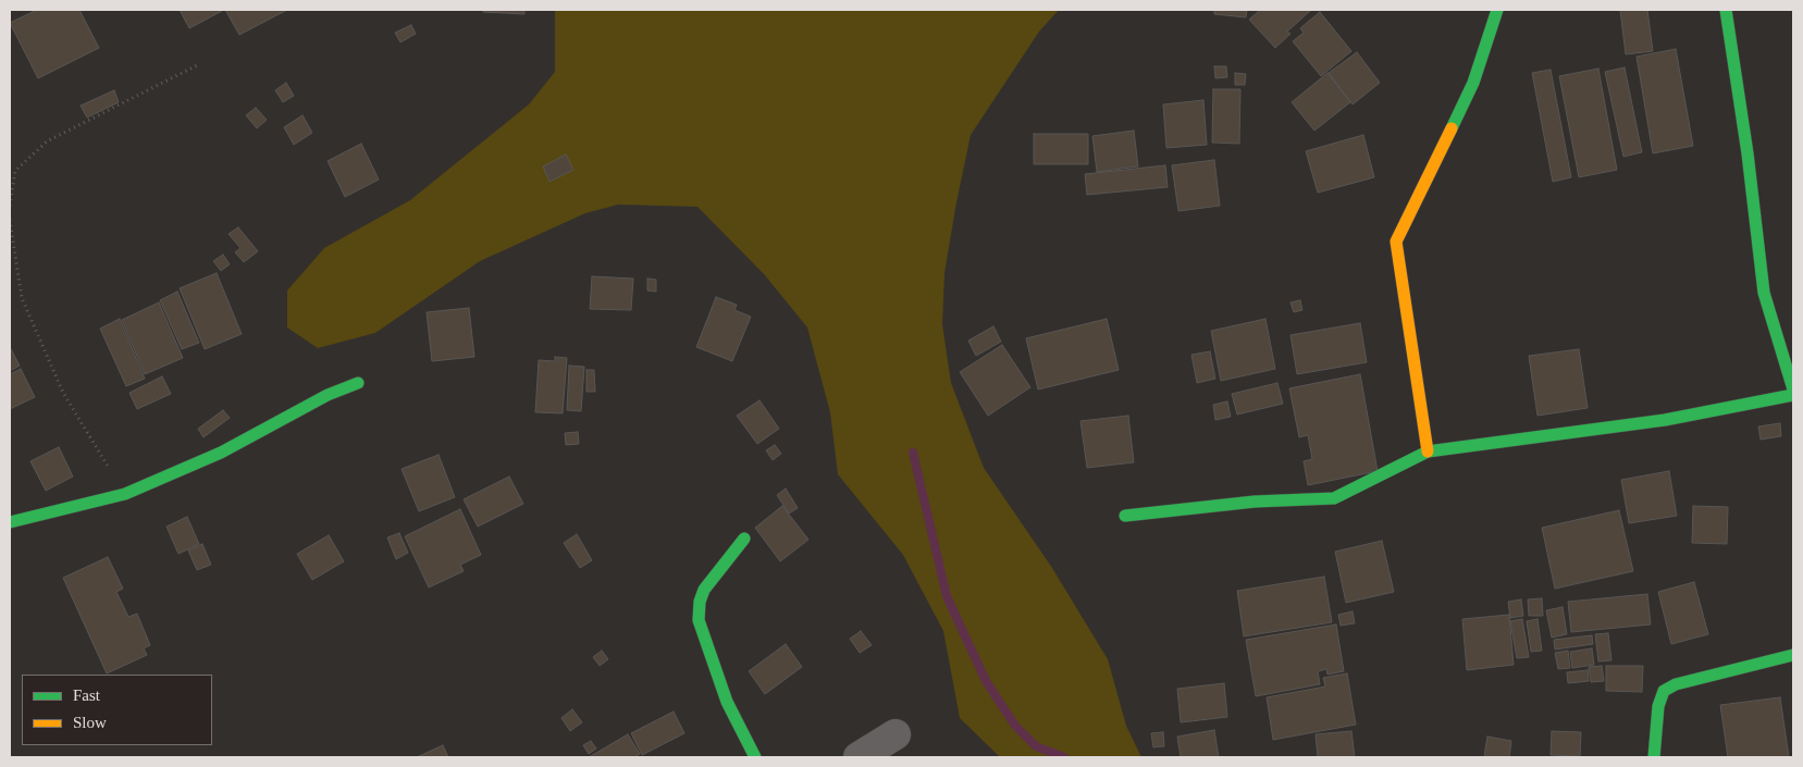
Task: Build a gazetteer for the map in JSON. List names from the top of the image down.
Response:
{
  "legend": ["Fast", "Slow"]
}
